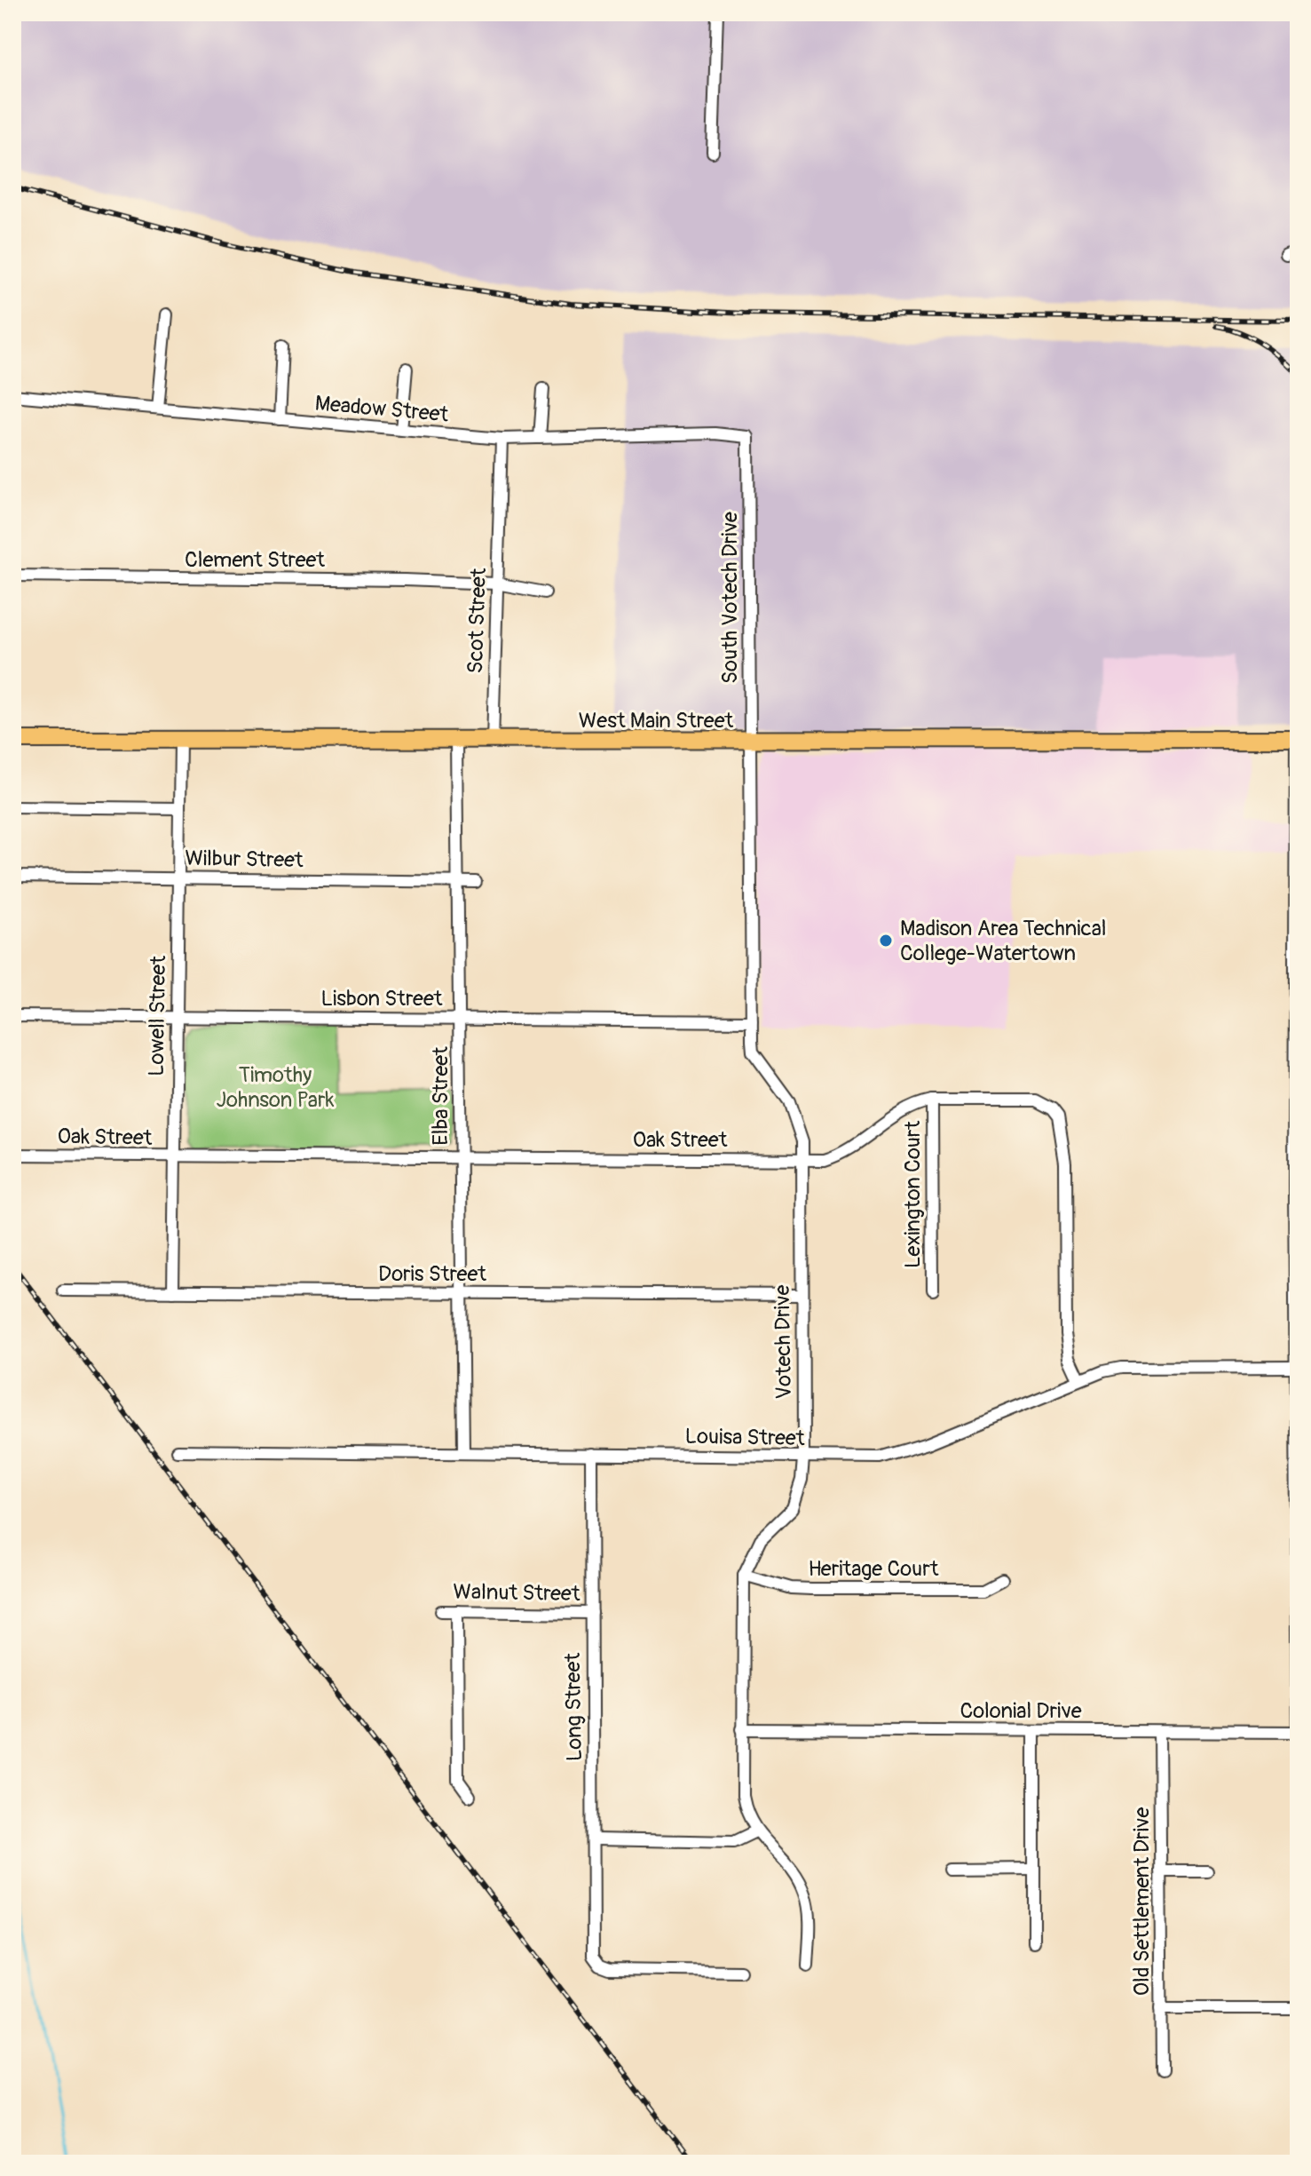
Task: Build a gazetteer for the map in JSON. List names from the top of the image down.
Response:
{
  "streets": {
    "main road": ["West Main Street"],
    "street": [
      "Meadow Street",
      "Clement Street",
      "South Votech Drive",
      "Scot Street",
      "Wilbur Street",
      "Lisbon Street",
      "Lowell Street",
      "Elba Street",
      "Oak Street",
      "Lexington Court",
      "Doris Street",
      "Votech Drive",
      "Louisa Street",
      "Heritage Court",
      "Walnut Street",
      "Long Street",
      "Colonial Drive",
      "Old Settlement Drive"
    ]
  },
  "crossings": [
    ["Meadow Street", "South Votech Drive"],
    ["Meadow Street", "Scot Street"],
    ["Clement Street", "Scot Street"],
    ["South Votech Drive", "West Main Street"],
    ["South Votech Drive", "Votech Drive"],
    ["Scot Street", "West Main Street"],
    ["West Main Street", "Lowell Street"],
    ["West Main Street", "Elba Street"],
    ["Wilbur Street", "Lowell Street"],
    ["Wilbur Street", "Elba Street"],
    ["Lisbon Street", "Lowell Street"],
    ["Lisbon Street", "Elba Street"],
    ["Lisbon Street", "Votech Drive"],
    ["Lowell Street", "Oak Street"],
    ["Lowell Street", "Doris Street"],
    ["Elba Street", "Oak Street"],
    ["Elba Street", "Doris Street"],
    ["Elba Street", "Louisa Street"],
    ["Oak Street", "Lexington Court"],
    ["Oak Street", "Votech Drive"],
    ["Oak Street", "Louisa Street"],
    ["Doris Street", "Votech Drive"],
    ["Votech Drive", "Louisa Street"],
    ["Votech Drive", "Heritage Court"],
    ["Votech Drive", "Colonial Drive"],
    ["Louisa Street", "Long Street"],
    ["Walnut Street", "Long Street"],
    ["Colonial Drive", "Old Settlement Drive"]
  ],
  "parks": ["Timothy Johnson Park"],
  "places": ["Madison Area Technical College-Watertown"]
}
